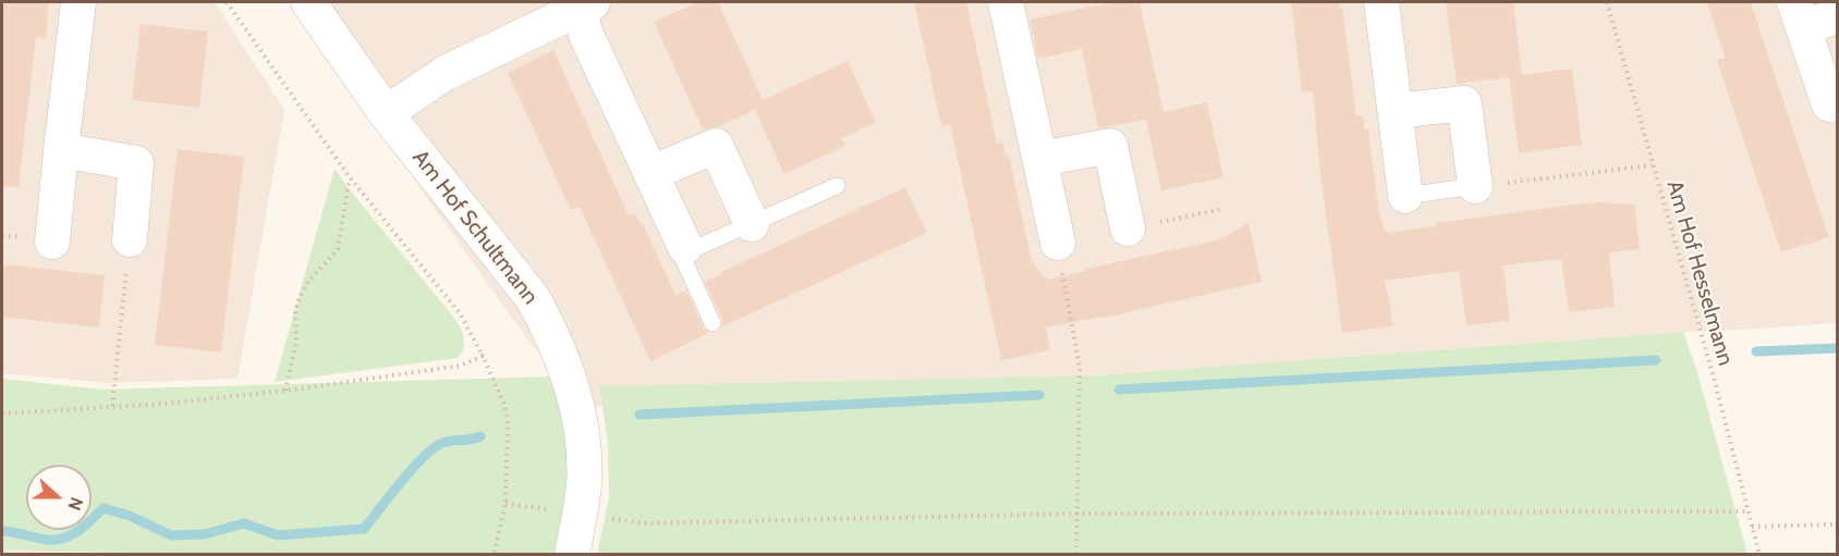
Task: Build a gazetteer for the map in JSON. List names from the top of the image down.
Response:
{
  "streets": {
    "street": ["Am Hof Schultmann"],
    "path": ["Am Hof Hesselmann"]
  },
  "north": "right"
}
